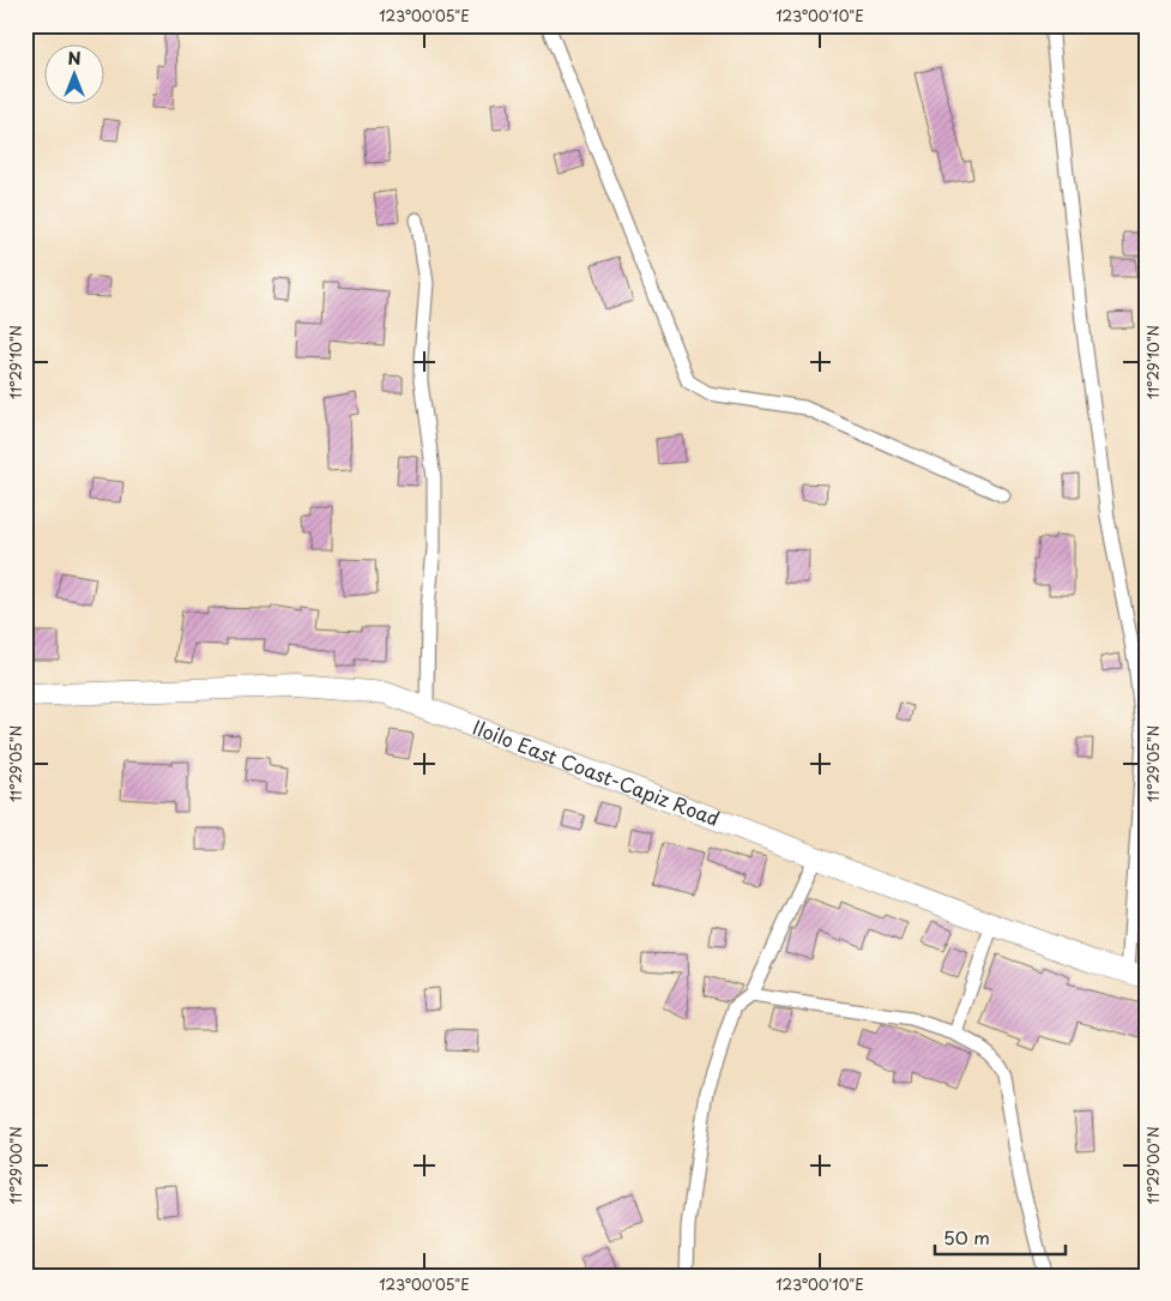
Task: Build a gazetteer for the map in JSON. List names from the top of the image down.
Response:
{
  "streets": {
    "main road": ["Iloilo East Coast-Capiz Road"]
  },
  "scale_bar": "50 m",
  "north": "top",
  "coordinates": [
    "123°00'05\"E",
    "123°00'10\"E",
    "11°29'10\"N",
    "11°29'05\"N",
    "11°29'00\"N"
  ]
}
